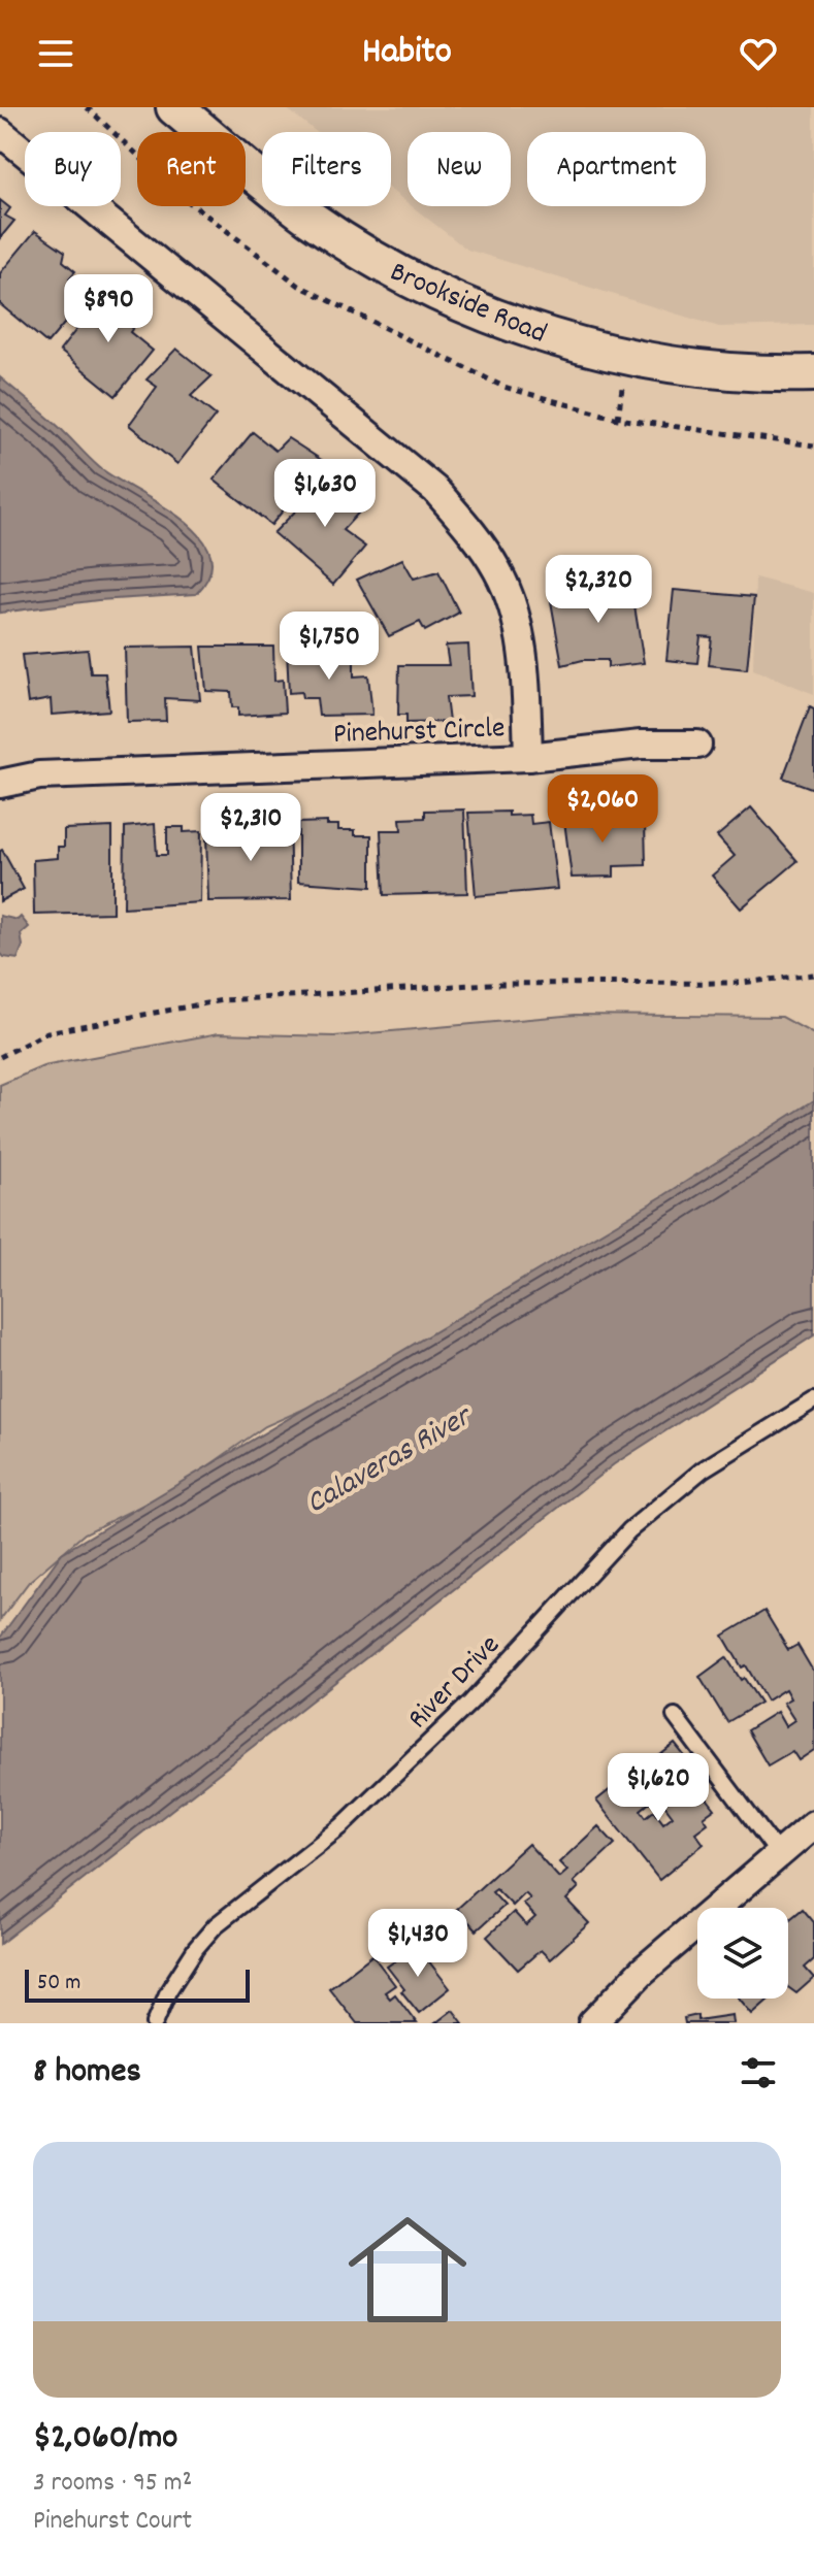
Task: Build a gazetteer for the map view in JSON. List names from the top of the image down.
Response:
{
  "streets": {
    "street": ["Brookside Road", "Pinehurst Circle"],
    "lane": ["River Drive"]
  },
  "water": ["Calaveras River"],
  "scale_bar": "50 m",
  "page": {
    "header": "Habito",
    "chip": [
      "Buy",
      "Rent",
      "Filters",
      "New",
      "Apartment"
    ],
    "price": [
      "$890",
      "$1,630",
      "$2,320",
      "$1,750",
      "$2,060",
      "$2,310",
      "$1,620",
      "$1,430"
    ],
    "scale": "50 m",
    "heading": "8 homes",
    "list": [
      {
        "name": "$2,060/mo",
        "note": "3 rooms · 95 m² · Pinehurst Court"
      }
    ]
  }
}
